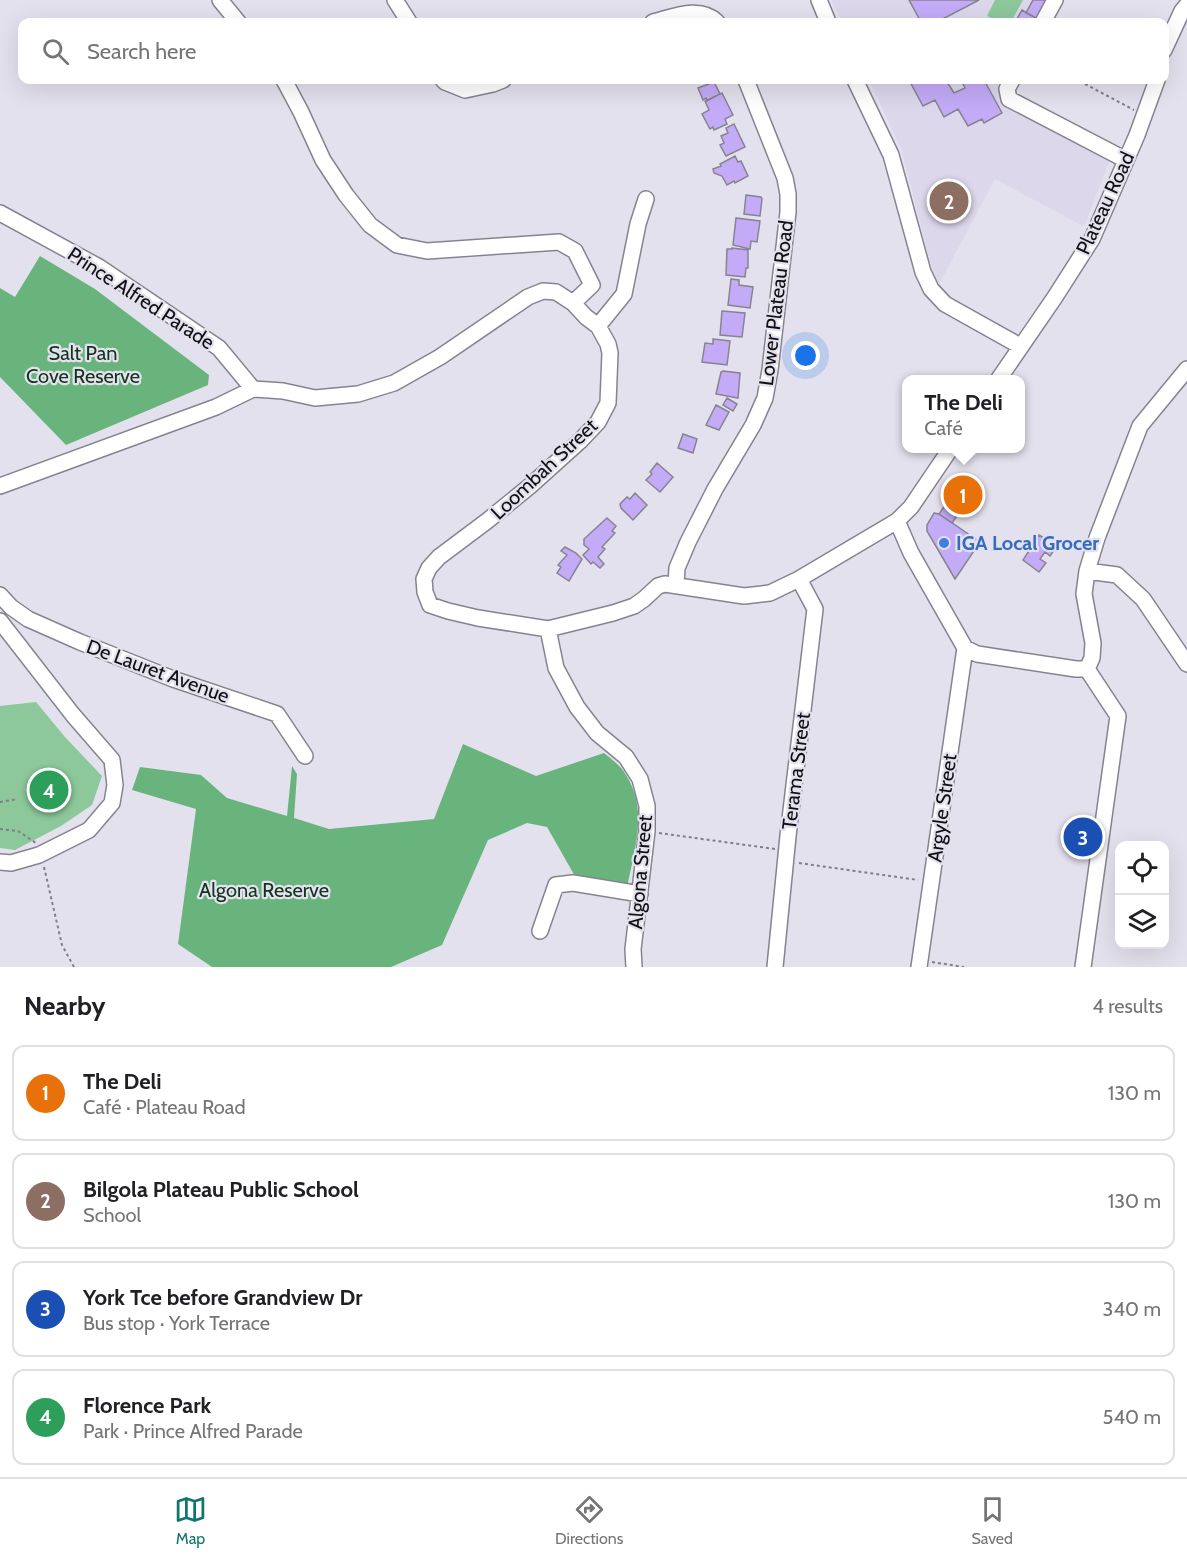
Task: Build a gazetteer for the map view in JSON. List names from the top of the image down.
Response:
{
  "streets": {
    "street": [
      "Plateau Road",
      "Prince Alfred Parade",
      "Lower Plateau Road",
      "Loombah Street",
      "De Lauret Avenue",
      "Terama Street",
      "Argyle Street",
      "Algona Street"
    ]
  },
  "crossings": [
    ["Prince Alfred Parade", "Loombah Street"],
    ["Lower Plateau Road", "Loombah Street"],
    ["Loombah Street", "Algona Street"]
  ],
  "parks": ["Salt Pan Cove Reserve", "Algona Reserve"],
  "places": ["IGA Local Grocer"],
  "page": {
    "search": "Search here",
    "pins": [
      "2",
      "1",
      "4",
      "3"
    ],
    "popup": ["The Deli", "Café"],
    "heading": ["Nearby", "4 results"],
    "list": [
      {
        "mark": "1",
        "name": "The Deli",
        "note": "Café · Plateau Road",
        "value": "130 m"
      },
      {
        "mark": "2",
        "name": "Bilgola Plateau Public School",
        "note": "School",
        "value": "130 m"
      },
      {
        "mark": "3",
        "name": "York Tce before Grandview Dr",
        "note": "Bus stop · York Terrace",
        "value": "340 m"
      },
      {
        "mark": "4",
        "name": "Florence Park",
        "note": "Park · Prince Alfred Parade",
        "value": "540 m"
      }
    ],
    "nav": ["Map", "Directions", "Saved"]
  }
}
